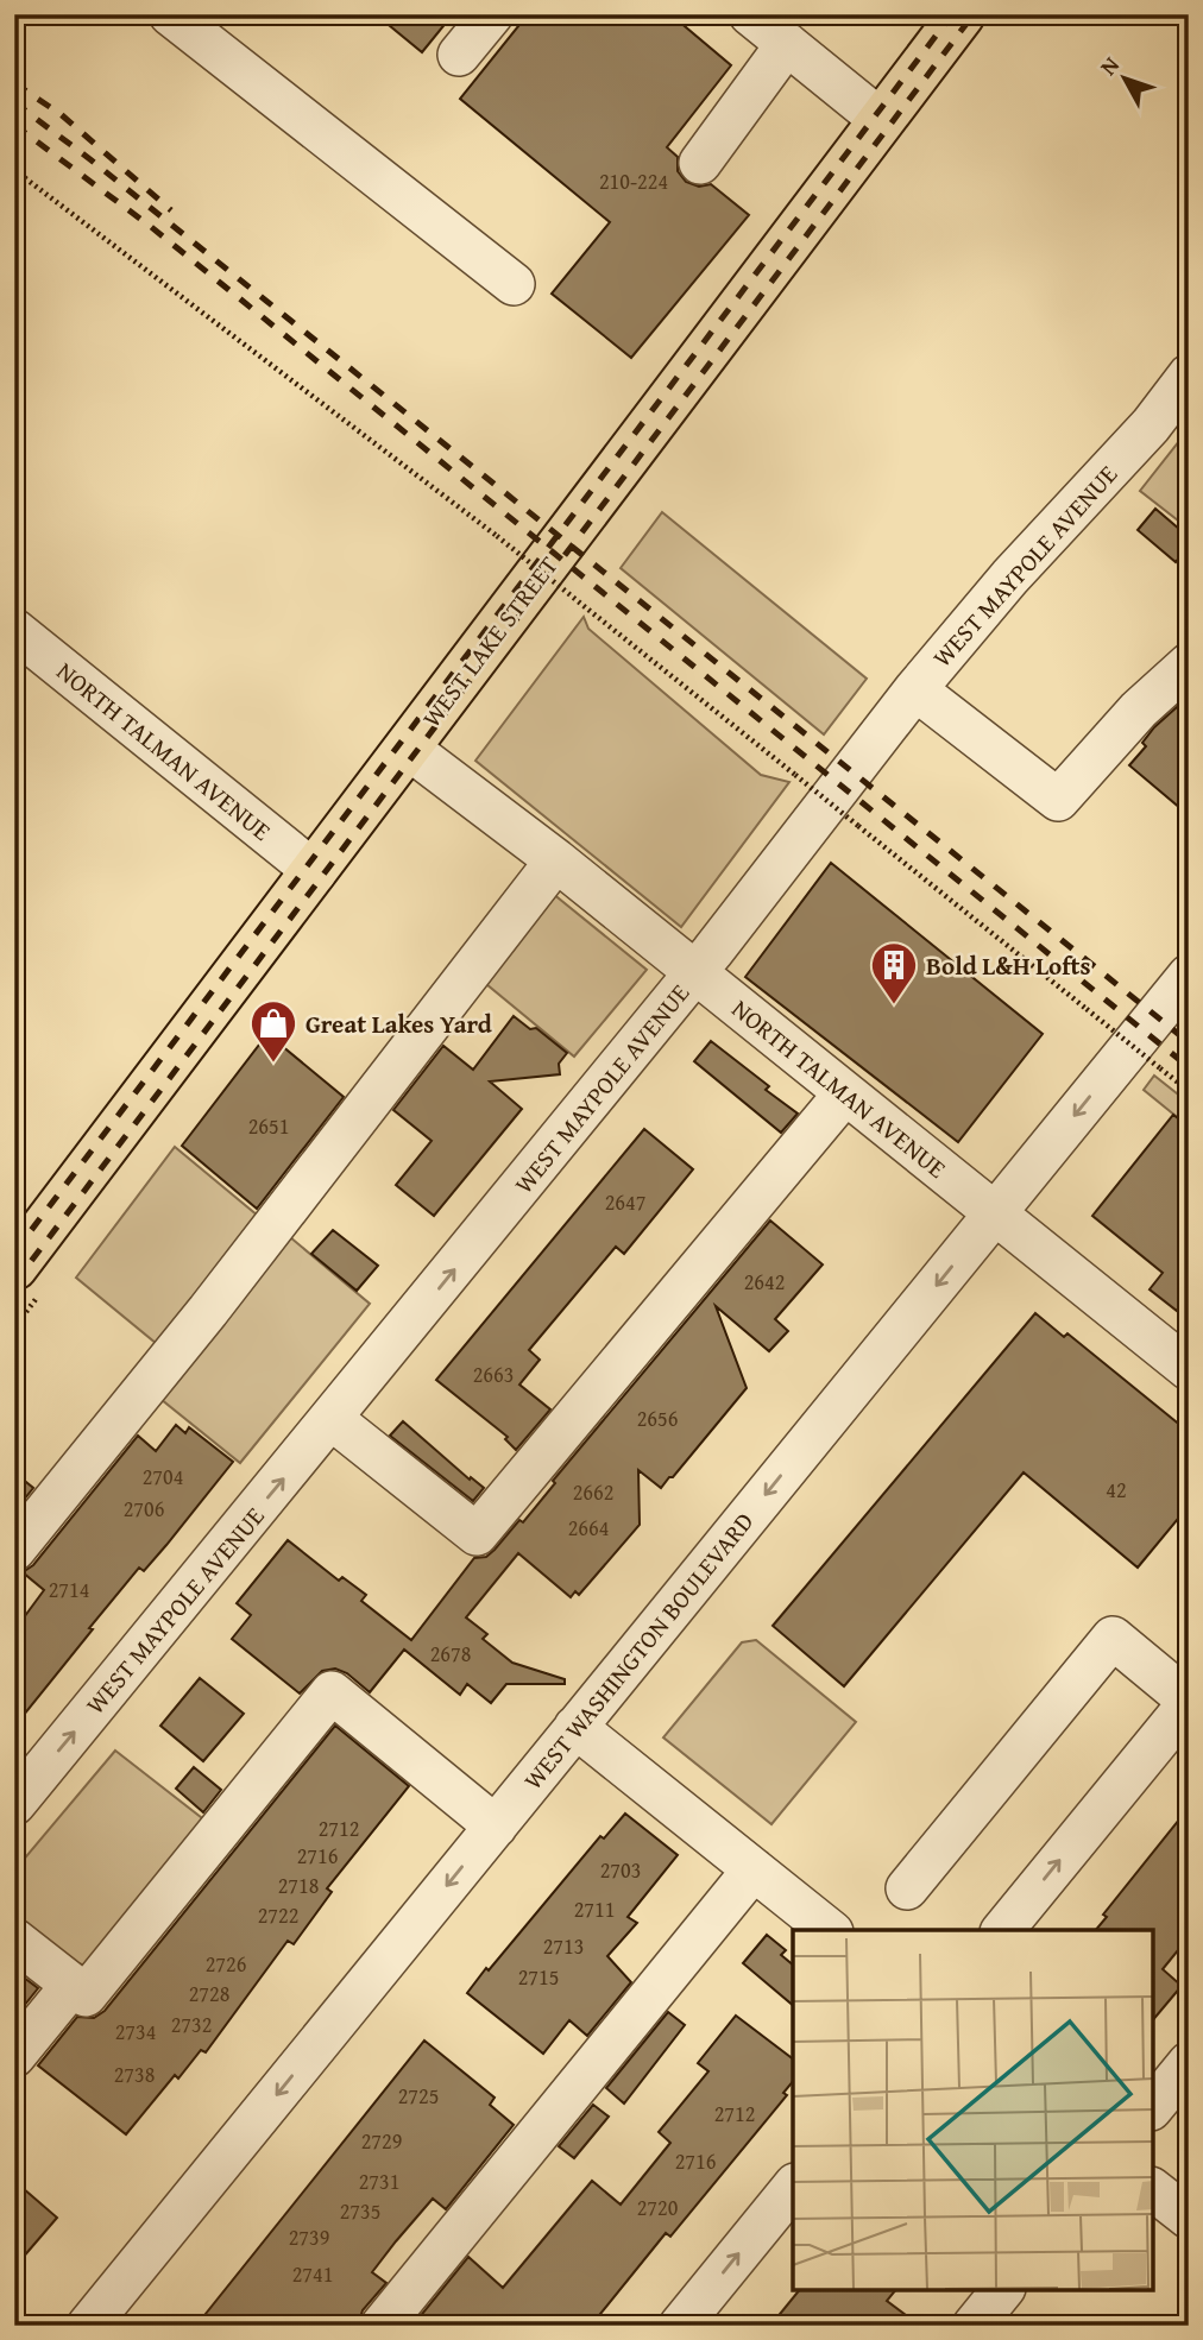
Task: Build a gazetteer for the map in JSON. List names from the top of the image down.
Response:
{
  "streets": {
    "main road": ["WEST LAKE STREET"],
    "street": ["WEST MAYPOLE AVENUE", "NORTH TALMAN AVENUE", "WEST WASHINGTON BOULEVARD"]
  },
  "crossings": [
    ["WEST MAYPOLE AVENUE", "NORTH TALMAN AVENUE"],
    ["WEST LAKE STREET", "NORTH TALMAN AVENUE"],
    ["NORTH TALMAN AVENUE", "WEST WASHINGTON BOULEVARD"]
  ],
  "places": {
    "building": ["Bold L&H Lofts"],
    "shop": ["Great Lakes Yard"]
  },
  "house_numbers": [
    "210-224",
    "2651",
    "2647",
    "2642",
    "2663",
    "2656",
    "2704",
    "42",
    "2662",
    "2706",
    "2664",
    "2714",
    "2678",
    "2712",
    "2716",
    "2703",
    "2718",
    "2711",
    "2722",
    "2713",
    "2726",
    "2715",
    "2728",
    "2732",
    "2734",
    "2738",
    "2725",
    "2712",
    "2729",
    "2716",
    "2731",
    "2720",
    "2735",
    "2739",
    "2741"
  ],
  "north": "top left"
}
